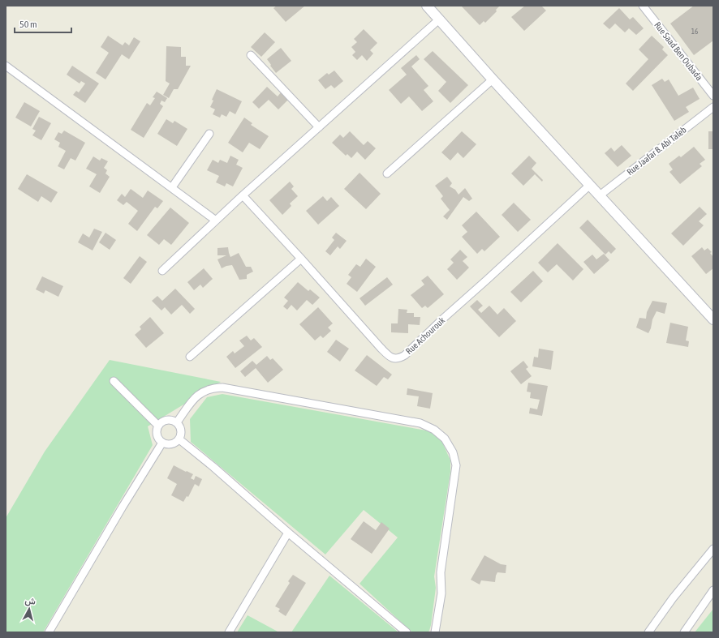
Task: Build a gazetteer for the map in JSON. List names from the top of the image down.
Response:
{
  "streets": {
    "street": ["Rue Saad Ben Oubada", "Rue Jaafar B. Abi Taleb", "Rue Achourouk"]
  },
  "house_numbers": ["16"],
  "scale_bar": "50 m",
  "north": "top"
}
